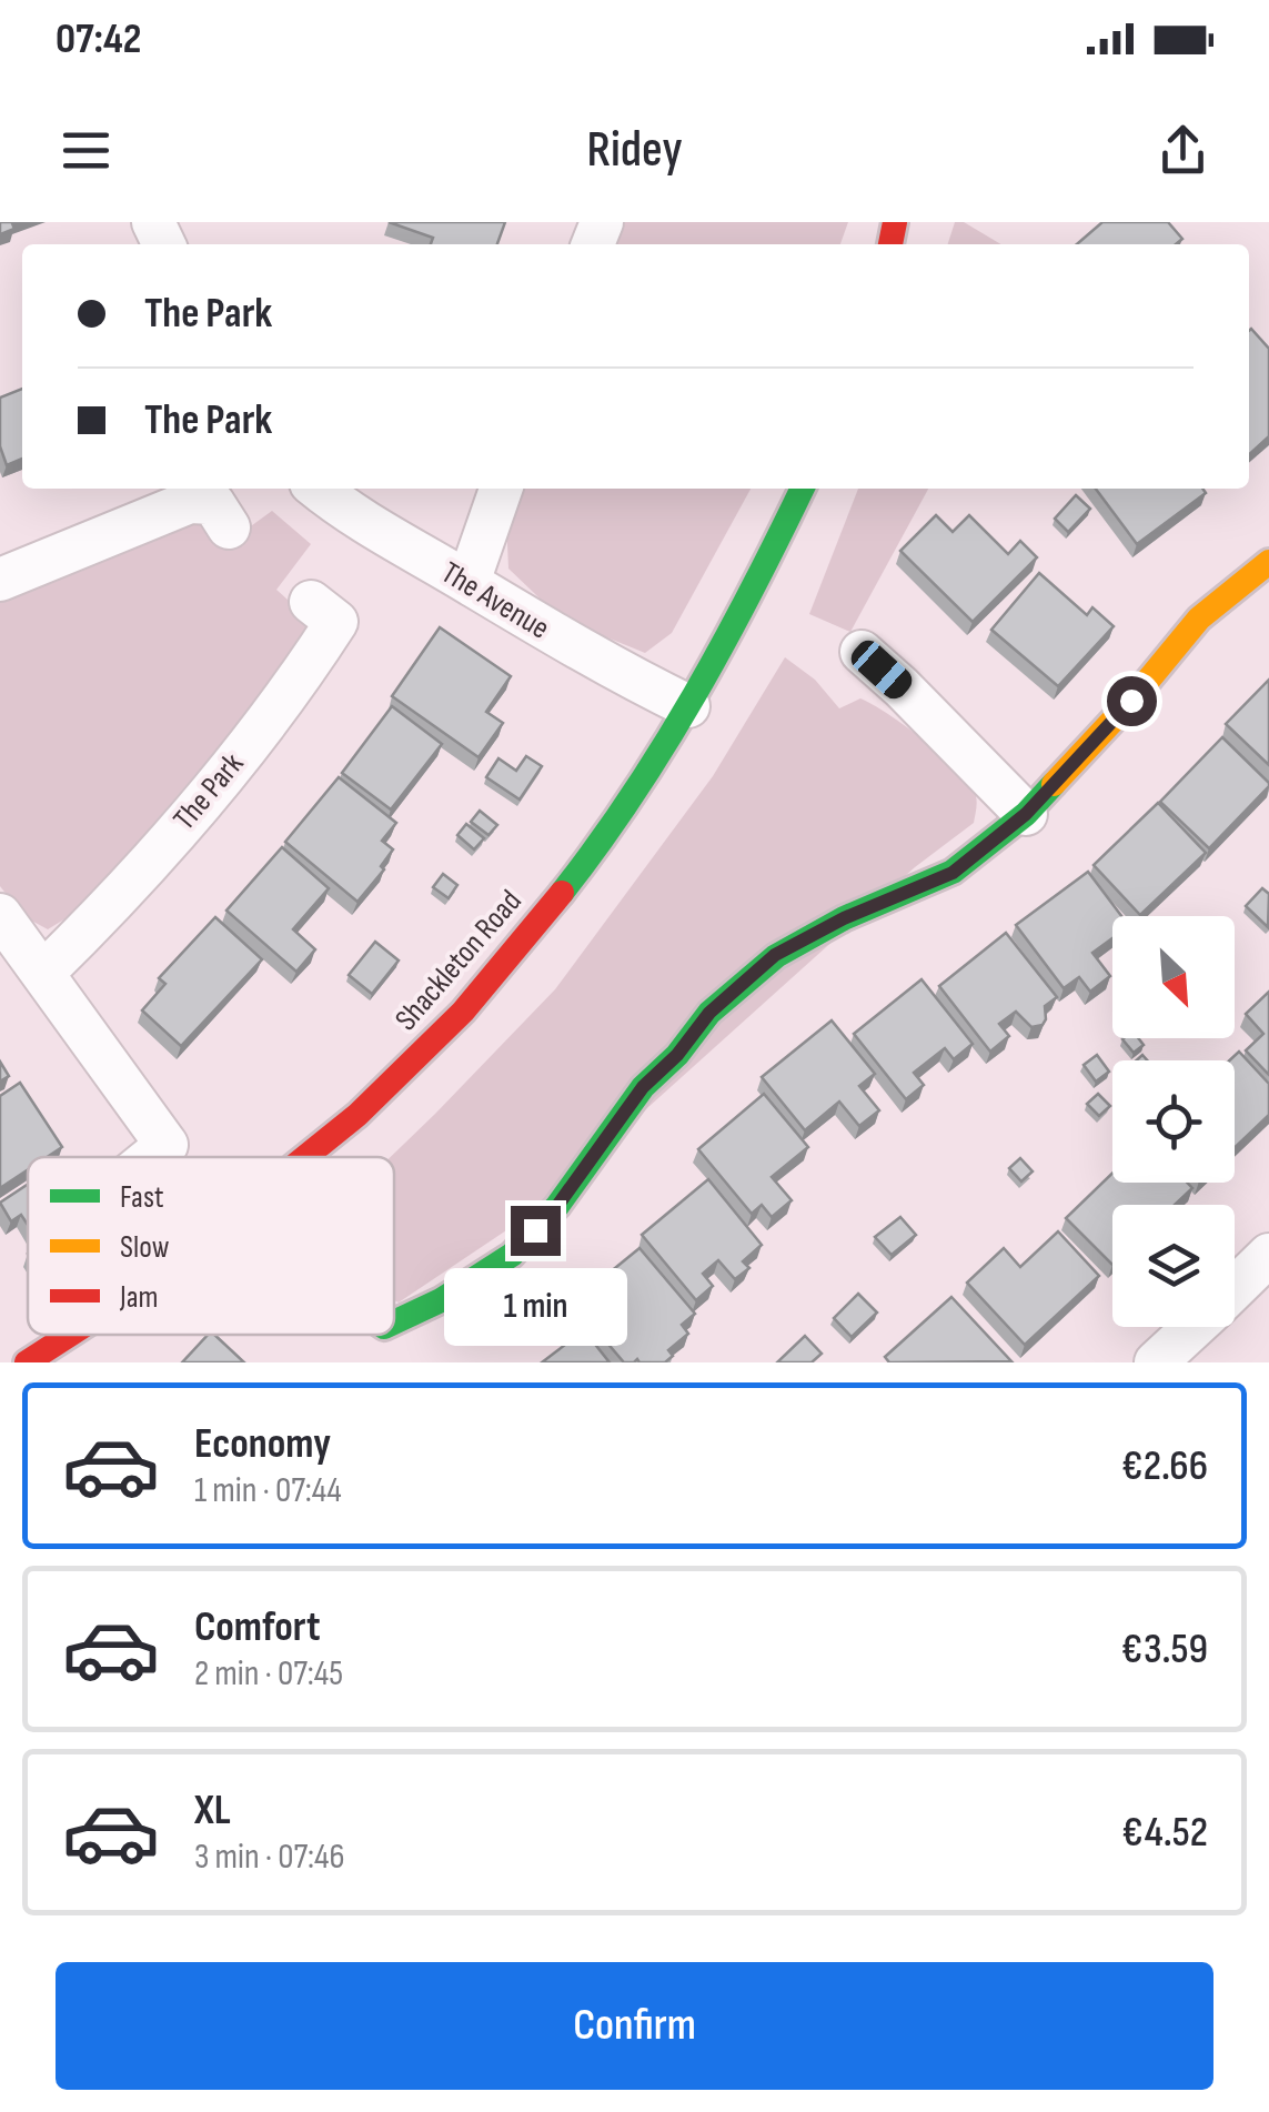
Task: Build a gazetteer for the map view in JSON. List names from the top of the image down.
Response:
{
  "streets": {
    "street": ["The Avenue", "The Park", "Shackleton Road"]
  },
  "crossings": [
    ["The Avenue", "Shackleton Road"]
  ],
  "legend": ["Fast", "Slow", "Jam"],
  "north": "bottom right",
  "page": {
    "status": "07:42",
    "header": "Ridey",
    "banner": ["The Park", "The Park"],
    "bubble": "1 min",
    "list": [
      {
        "name": "Economy",
        "note": "1 min · 07:44",
        "value": "€2.66"
      },
      {
        "name": "Comfort",
        "note": "2 min · 07:45",
        "value": "€3.59"
      },
      {
        "name": "XL",
        "note": "3 min · 07:46",
        "value": "€4.52"
      }
    ],
    "buttons": "Confirm"
  }
}
